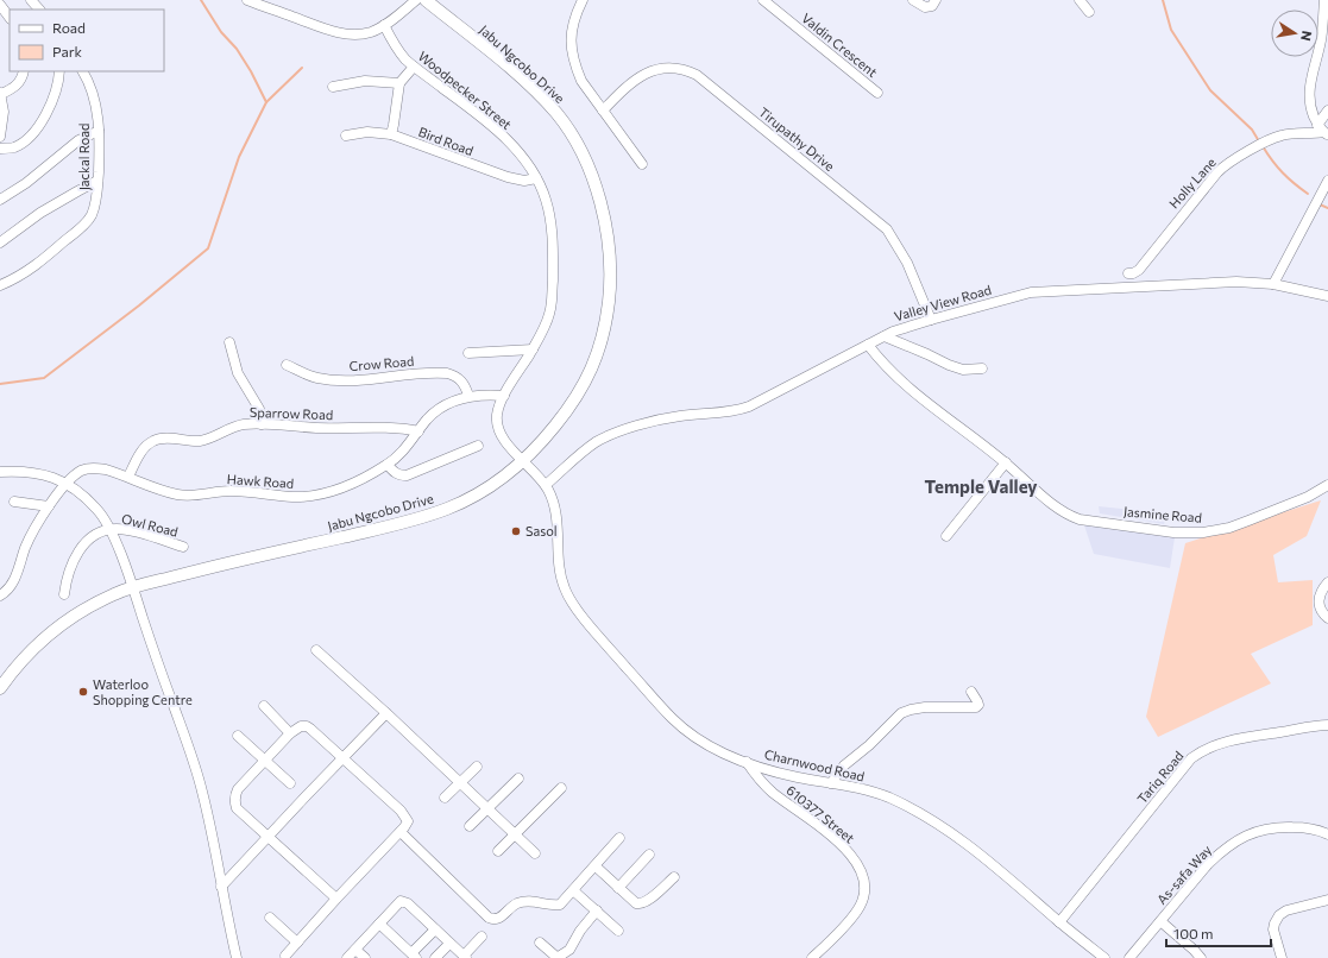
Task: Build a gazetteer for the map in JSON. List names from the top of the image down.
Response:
{
  "streets": {
    "main road": ["Jabu Ngcobo Drive"],
    "street": [
      "Valdin Crescent",
      "Woodpecker Street",
      "Tirupathy Drive",
      "Bird Road",
      "Jackal Road",
      "Holly Lane",
      "Valley View Road",
      "Crow Road",
      "Sparrow Road",
      "Hawk Road",
      "Jasmine Road",
      "Owl Road",
      "Charnwood Road",
      "Tariq Road",
      "610377 Street",
      "As-safa Way"
    ]
  },
  "crossings": [
    ["Jabu Ngcobo Drive", "Woodpecker Street"],
    ["Jabu Ngcobo Drive", "Charnwood Road"],
    ["Woodpecker Street", "Bird Road"],
    ["Woodpecker Street", "Hawk Road"],
    ["Woodpecker Street", "Charnwood Road"],
    ["Tirupathy Drive", "Valley View Road"],
    ["Valley View Road", "Jasmine Road"],
    ["Valley View Road", "Charnwood Road"],
    ["Crow Road", "Hawk Road"],
    ["Sparrow Road", "Hawk Road"],
    ["Charnwood Road", "Tariq Road"],
    ["Charnwood Road", "610377 Street"]
  ],
  "districts": ["Temple Valley"],
  "places": ["Sasol", "Waterloo Shopping Centre"],
  "legend": ["Road", "Park"],
  "scale_bar": "100 m",
  "north": "right"
}
